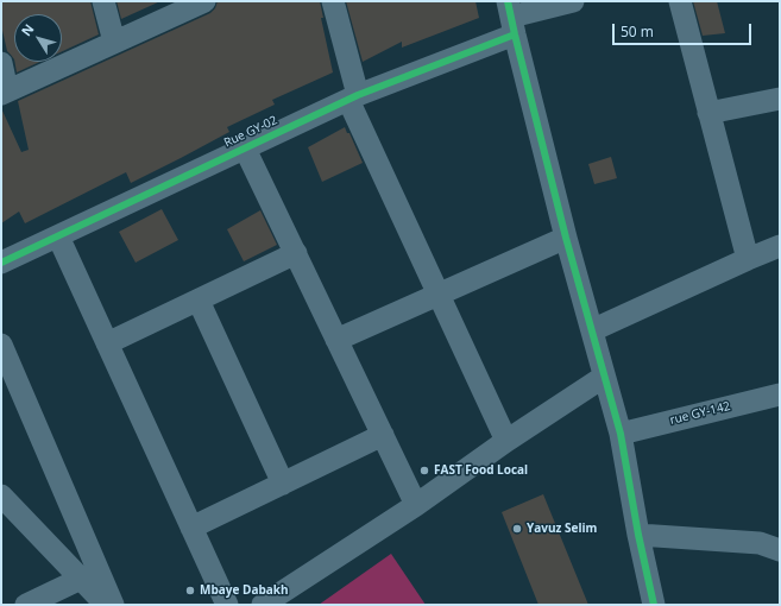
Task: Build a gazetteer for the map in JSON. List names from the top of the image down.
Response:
{
  "streets": {
    "street": ["Rue GY-02", "rue GY-142"]
  },
  "places": ["FAST Food Local", "Yavuz Selim", "Mbaye Dabakh"],
  "scale_bar": "50 m",
  "north": "top left"
}
